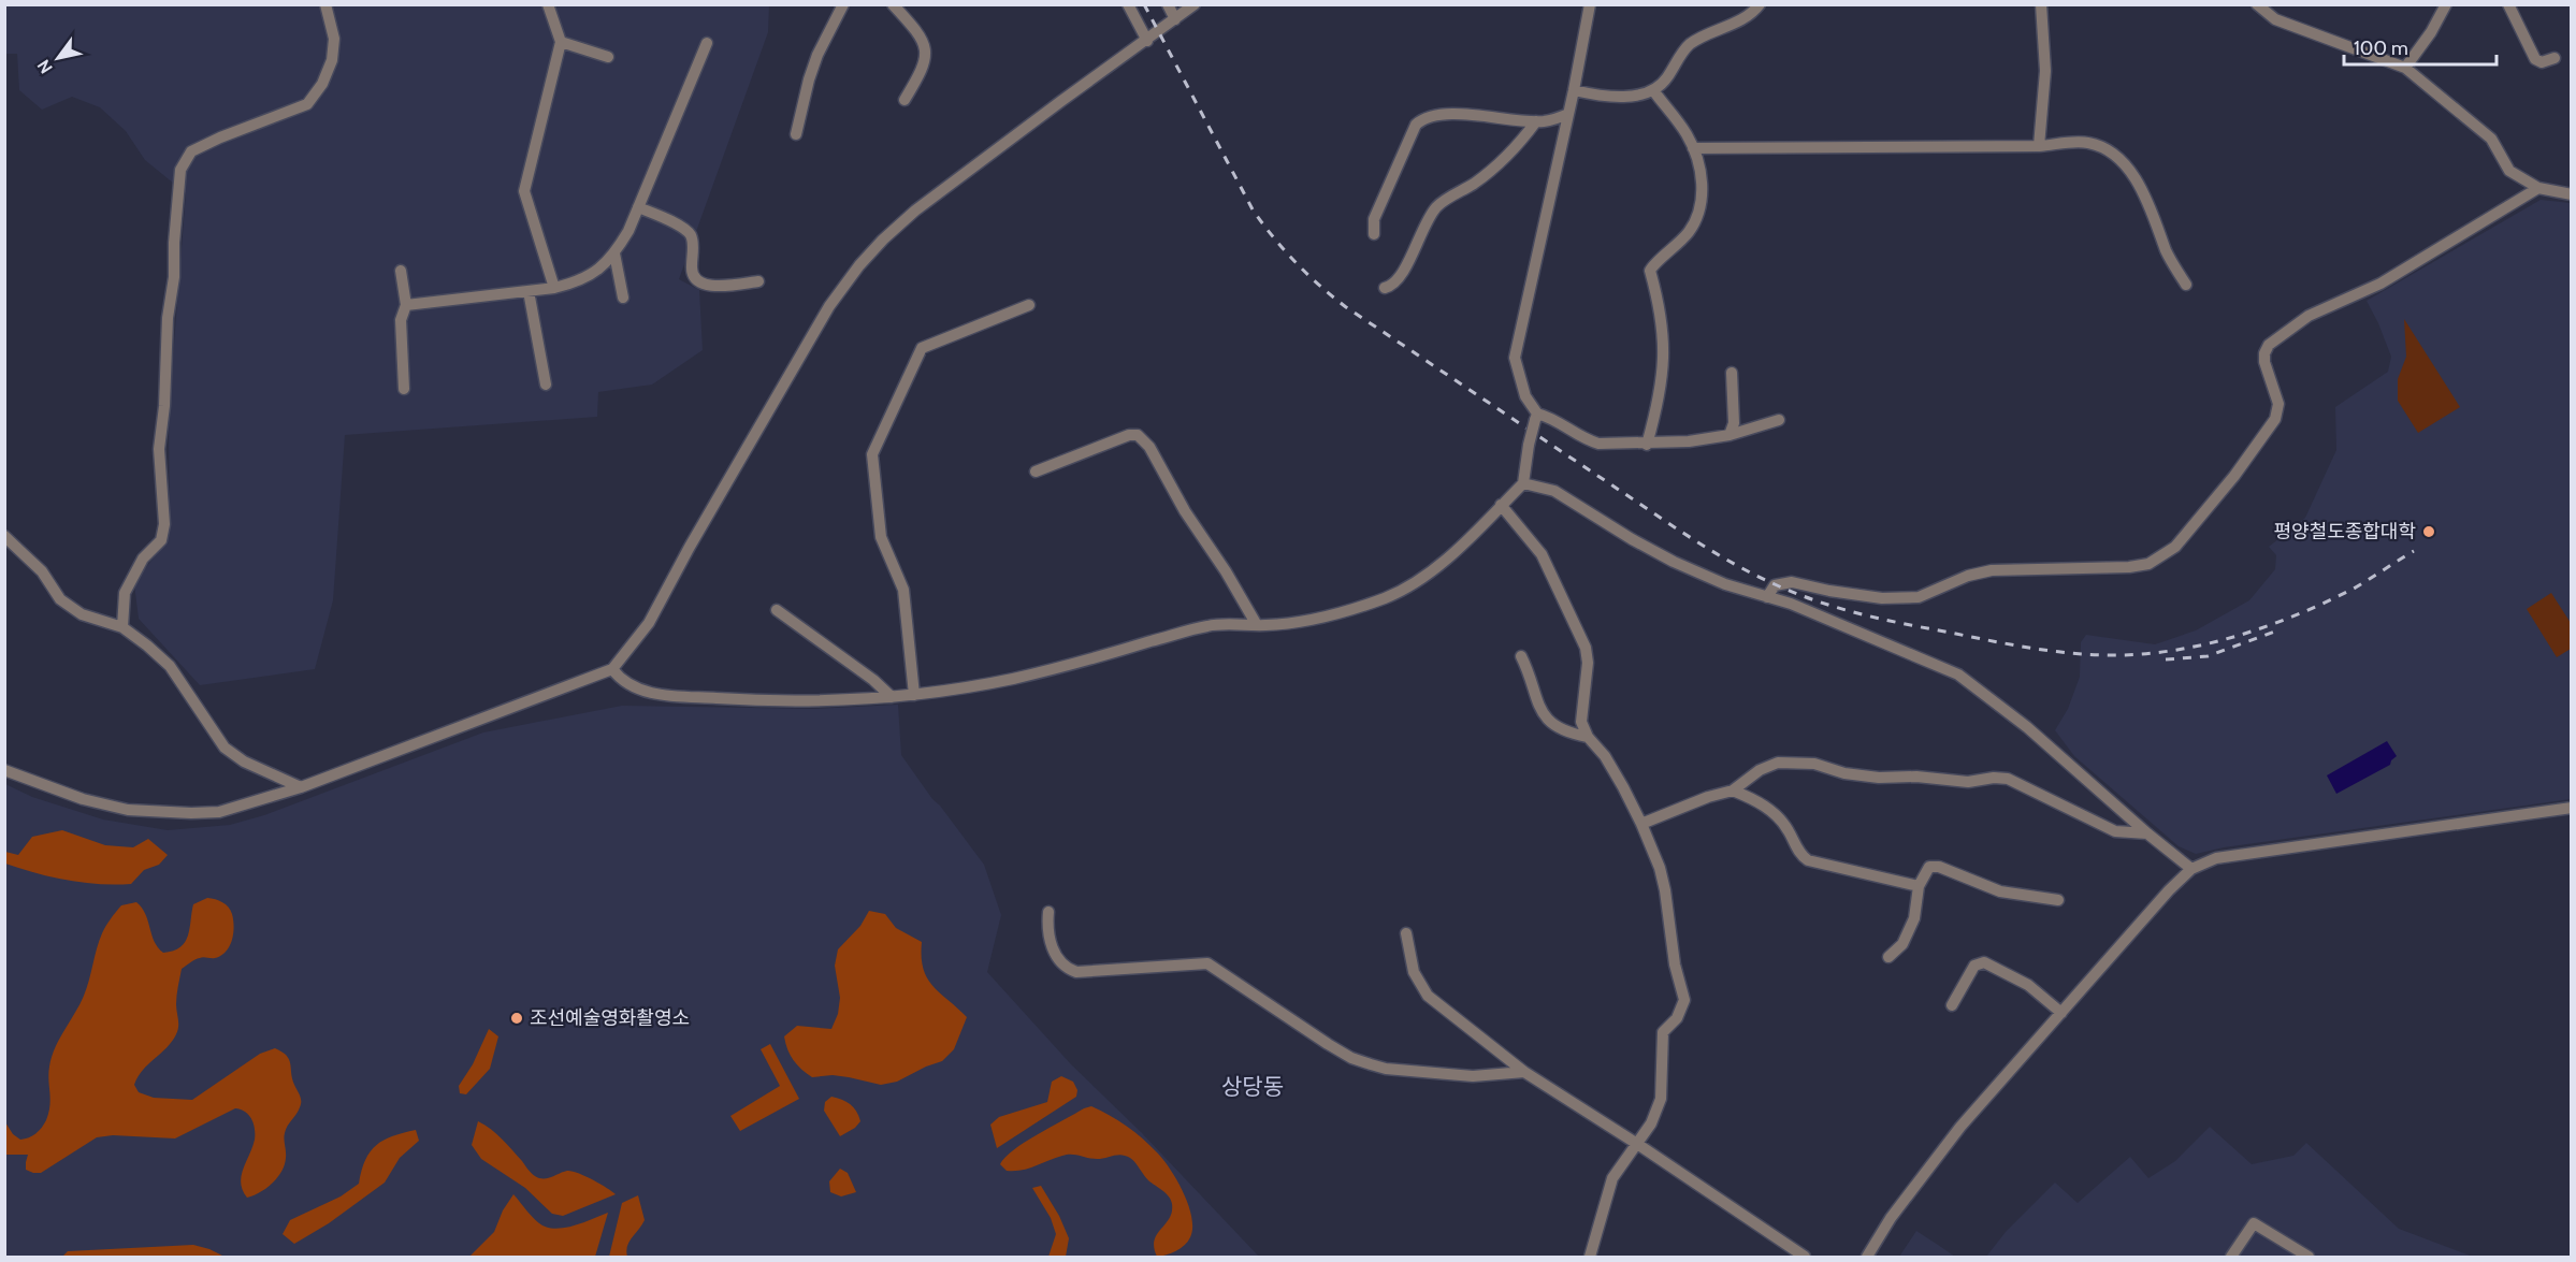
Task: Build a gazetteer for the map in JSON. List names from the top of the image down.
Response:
{
  "districts": ["상당동"],
  "places": ["평양철도종합대학", "조선예술영화촬영소"],
  "scale_bar": "100 m",
  "north": "bottom left"
}
